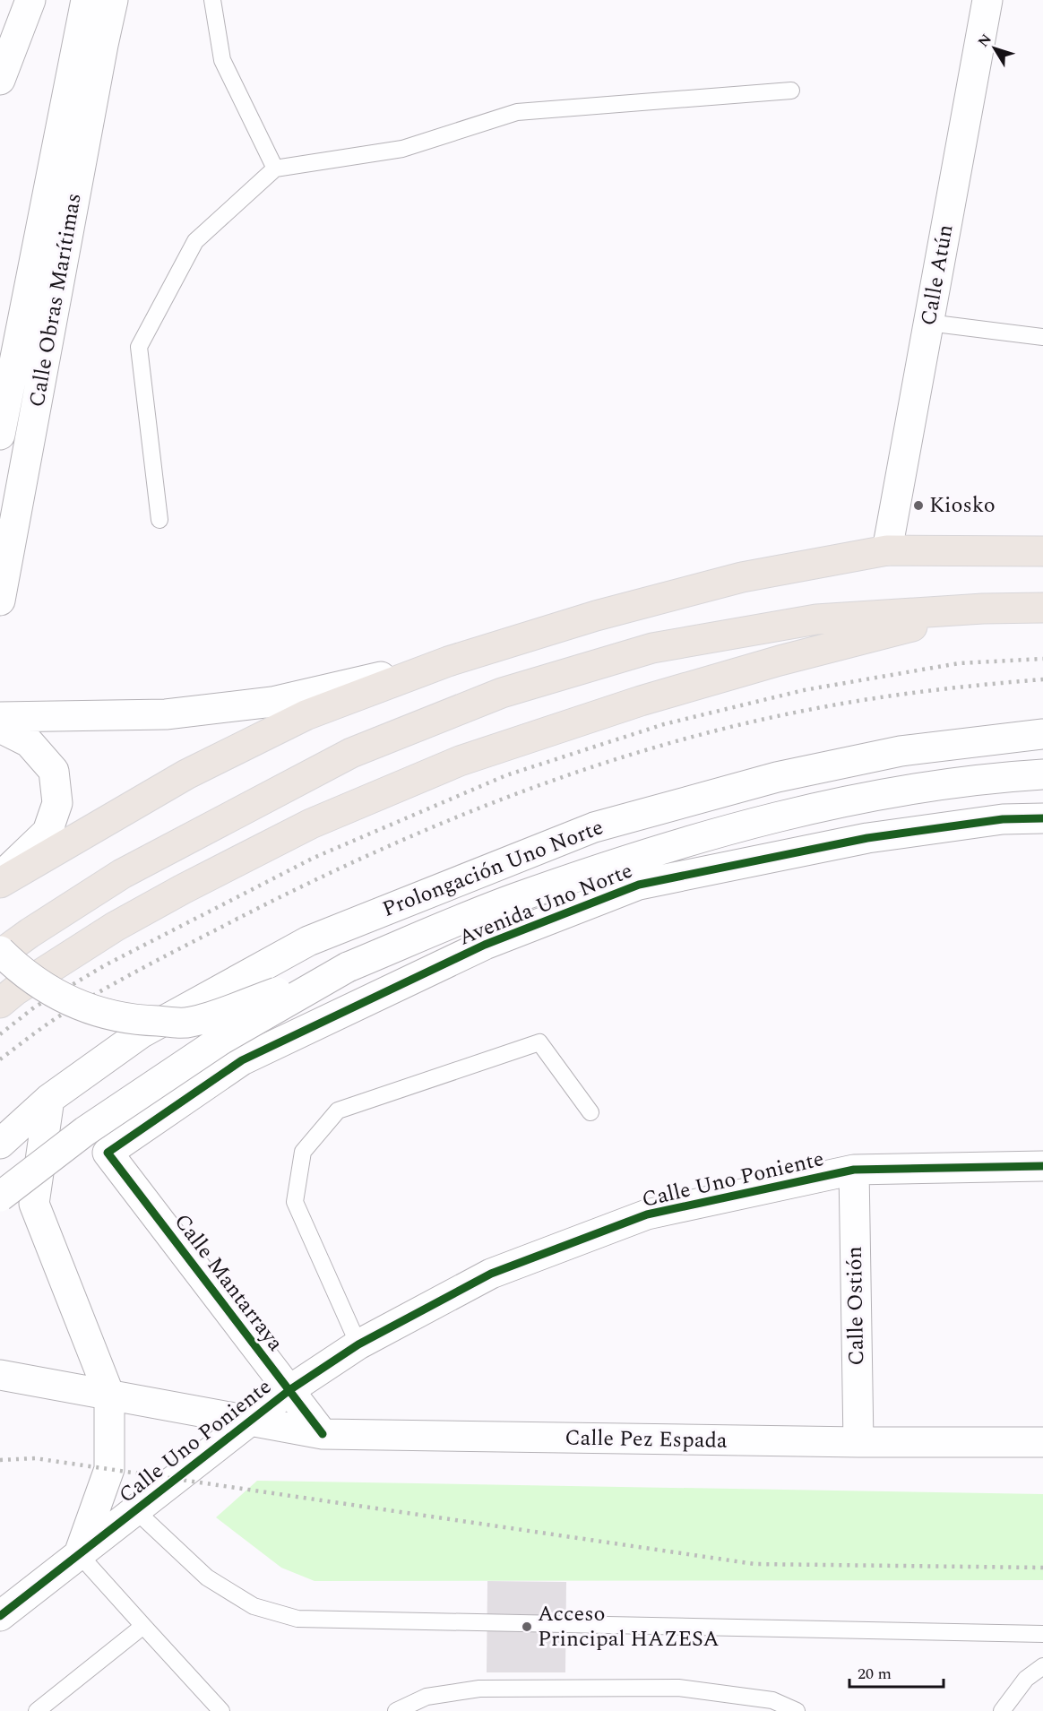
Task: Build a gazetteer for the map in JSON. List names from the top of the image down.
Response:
{
  "streets": {
    "street": [
      "Calle Atún",
      "Calle Obras Marítimas",
      "Prolongación Uno Norte",
      "Avenida Uno Norte",
      "Calle Uno Poniente",
      "Calle Mantarraya",
      "Calle Ostión",
      "Calle Pez Espada"
    ]
  },
  "crossings": [
    ["Avenida Uno Norte", "Calle Mantarraya"],
    ["Calle Uno Poniente", "Calle Mantarraya"],
    ["Calle Uno Poniente", "Calle Ostión"],
    ["Calle Uno Poniente", "Calle Pez Espada"],
    ["Calle Mantarraya", "Calle Pez Espada"],
    ["Calle Ostión", "Calle Pez Espada"]
  ],
  "places": ["Kiosko", "Acceso Principal HAZESA"],
  "scale_bar": "20 m",
  "north": "top left"
}
